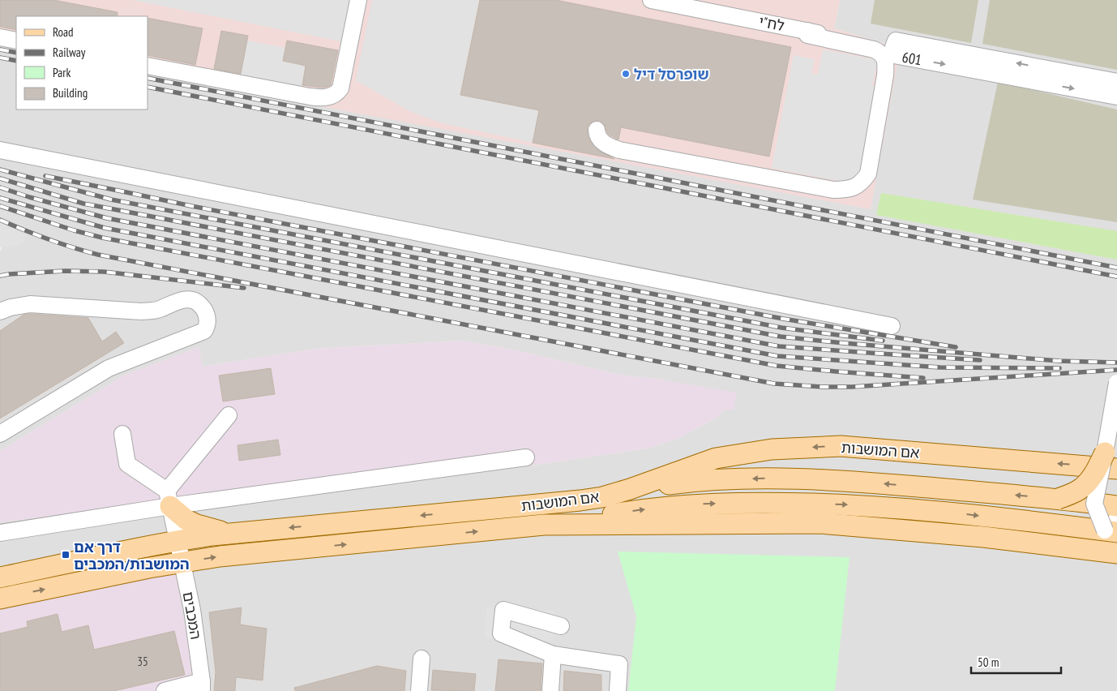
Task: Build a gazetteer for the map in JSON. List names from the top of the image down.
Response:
{
  "streets": {
    "main road": ["אם המושבות"],
    "street": ["לח\"י", "601", "המכבים"]
  },
  "crossings": [
    ["לח\"י", "601"],
    ["אם המושבות", "המכבים"]
  ],
  "places": {
    "other": ["שופרסל דיל"],
    "transit": ["דרך אם המושבות/המכבים"]
  },
  "house_numbers": ["35"],
  "legend": [
    "Road",
    "Railway",
    "Park",
    "Building"
  ],
  "scale_bar": "50 m"
}
